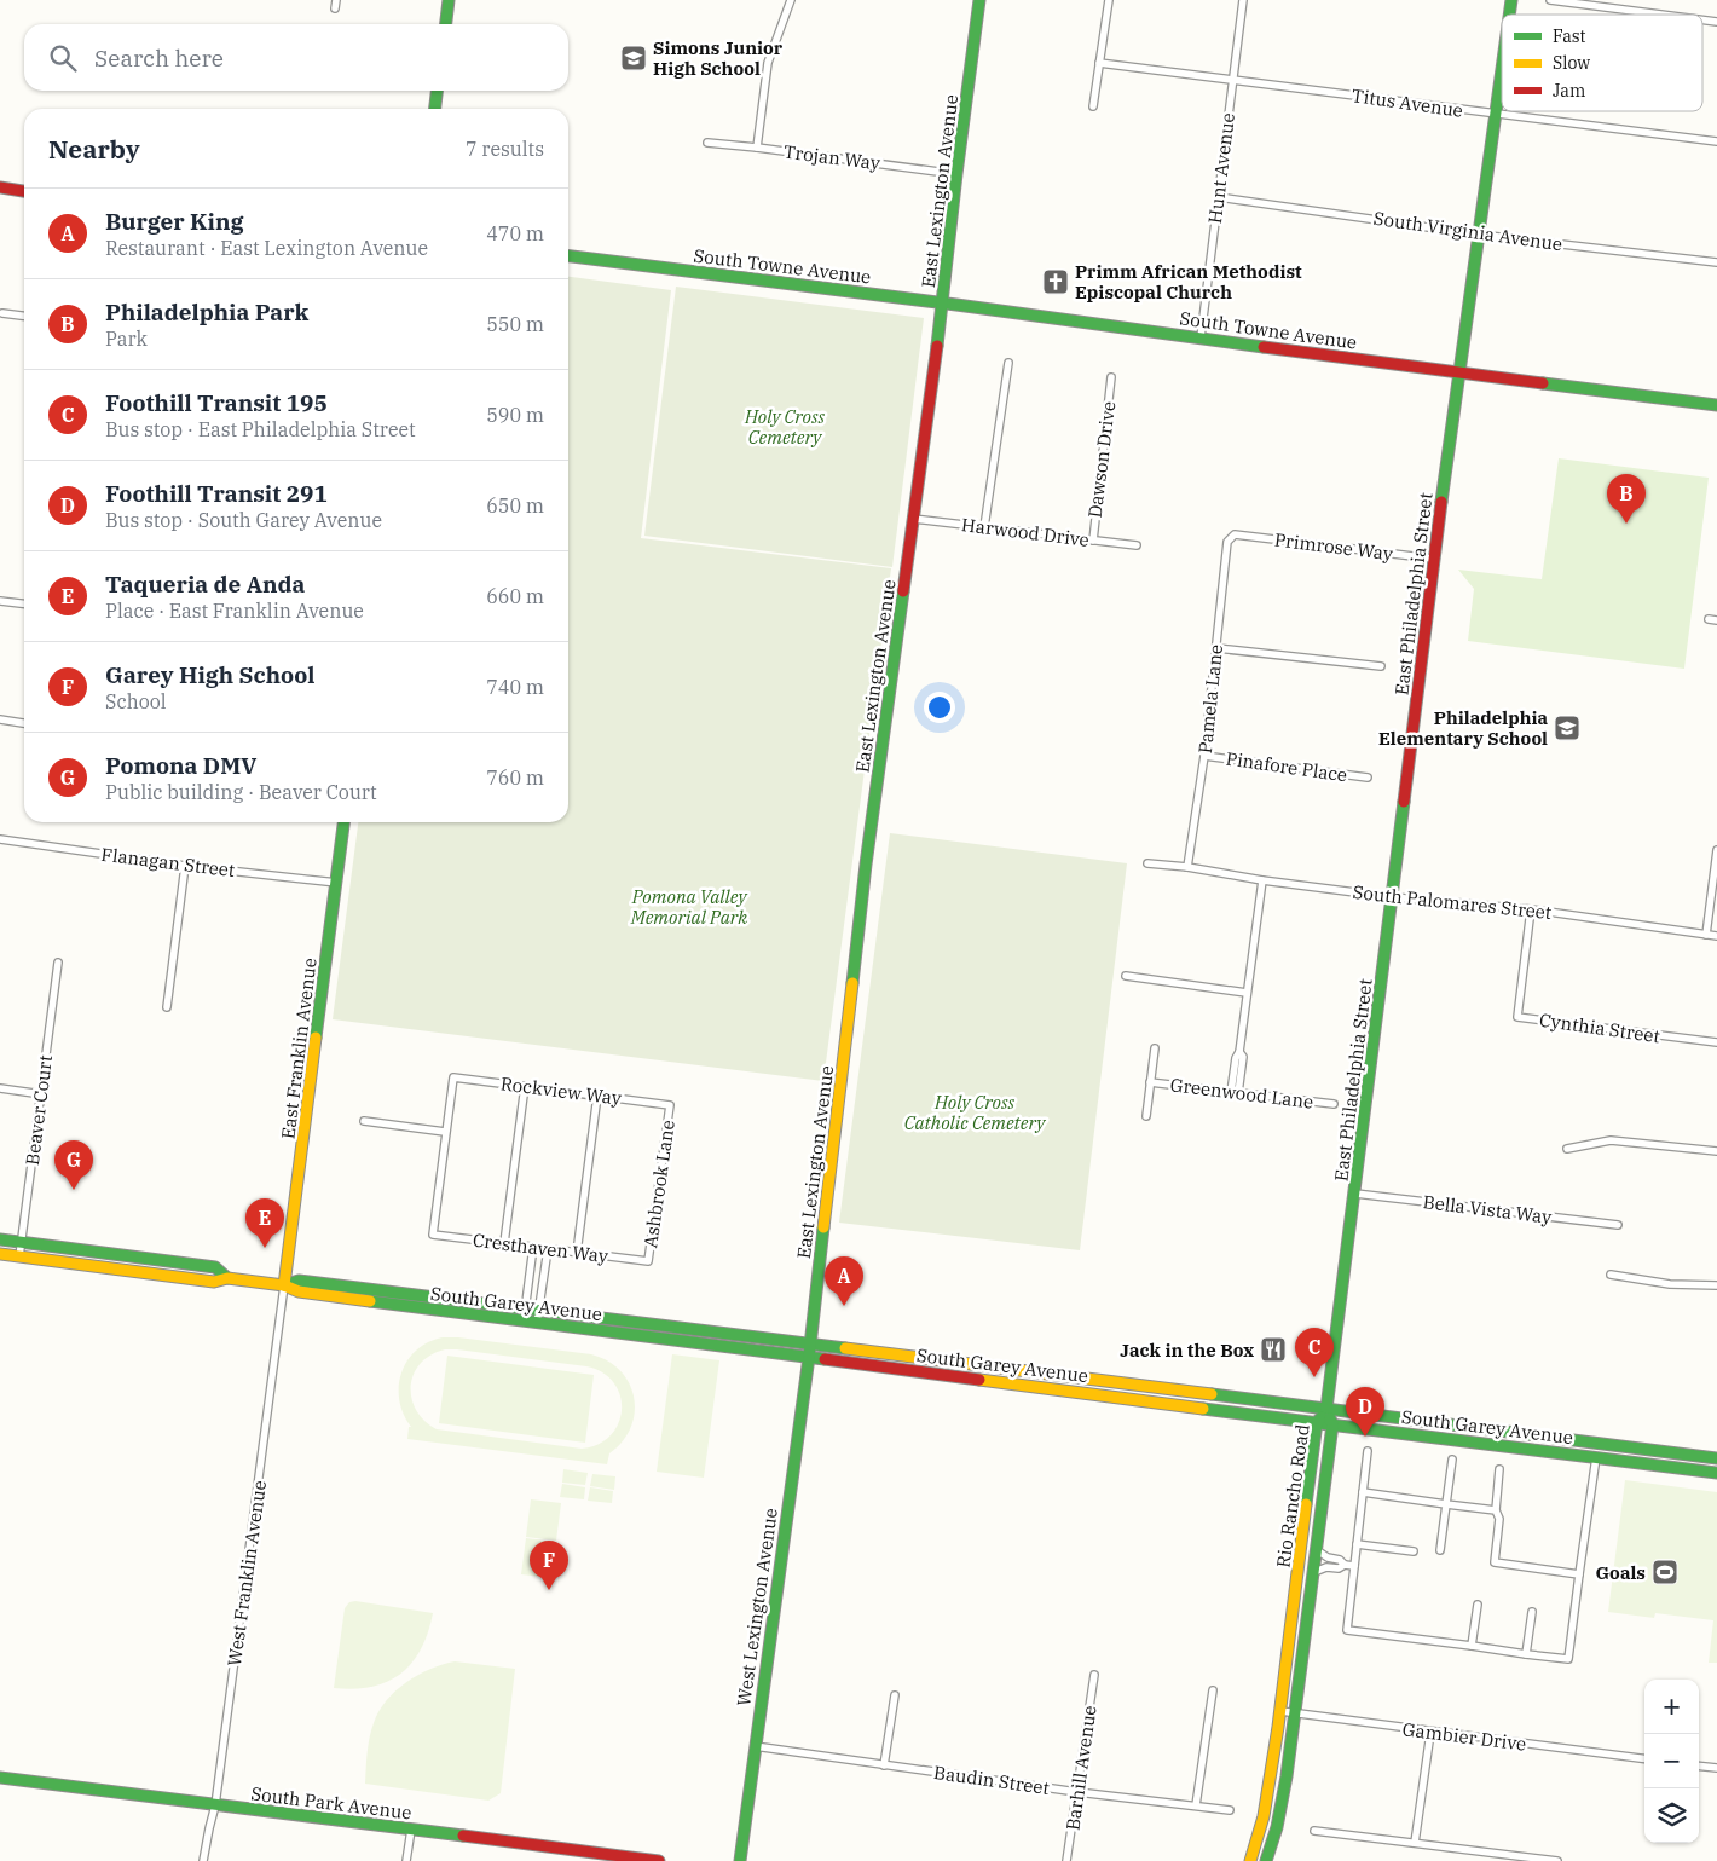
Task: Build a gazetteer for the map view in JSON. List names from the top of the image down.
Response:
{
  "streets": {
    "street": [
      "Titus Avenue",
      "Trojan Way",
      "Hunt Avenue",
      "East Lexington Avenue",
      "South Virginia Avenue",
      "South Towne Avenue",
      "Dawson Drive",
      "Harwood Drive",
      "Primrose Way",
      "East Philadelphia Street",
      "Pamela Lane",
      "Pinafore Place",
      "Flanagan Street",
      "South Palomares Street",
      "Cynthia Street",
      "East Franklin Avenue",
      "Rockview Way",
      "Greenwood Lane",
      "Beaver Court",
      "Ashbrook Lane",
      "Bella Vista Way",
      "Cresthaven Way",
      "South Garey Avenue",
      "Rio Rancho Road",
      "West Franklin Avenue",
      "West Lexington Avenue",
      "Gambier Drive",
      "Barhill Avenue",
      "Baudin Street",
      "South Park Avenue"
    ]
  },
  "crossings": [
    ["Titus Avenue", "Hunt Avenue"],
    ["Titus Avenue", "East Philadelphia Street"],
    ["Trojan Way", "East Lexington Avenue"],
    ["Hunt Avenue", "South Virginia Avenue"],
    ["Hunt Avenue", "South Towne Avenue"],
    ["East Lexington Avenue", "South Towne Avenue"],
    ["East Lexington Avenue", "Harwood Drive"],
    ["East Lexington Avenue", "South Garey Avenue"],
    ["East Lexington Avenue", "West Lexington Avenue"],
    ["South Virginia Avenue", "East Philadelphia Street"],
    ["South Towne Avenue", "East Philadelphia Street"],
    ["Dawson Drive", "Harwood Drive"],
    ["Primrose Way", "East Philadelphia Street"],
    ["Primrose Way", "Pamela Lane"],
    ["East Philadelphia Street", "South Palomares Street"],
    ["East Philadelphia Street", "Bella Vista Way"],
    ["East Philadelphia Street", "South Garey Avenue"],
    ["East Philadelphia Street", "Rio Rancho Road"],
    ["Pamela Lane", "Pinafore Place"],
    ["Pamela Lane", "South Palomares Street"],
    ["Flanagan Street", "East Franklin Avenue"],
    ["South Palomares Street", "Cynthia Street"],
    ["East Franklin Avenue", "South Garey Avenue"],
    ["East Franklin Avenue", "West Franklin Avenue"],
    ["Rockview Way", "Ashbrook Lane"],
    ["Rockview Way", "Cresthaven Way"],
    ["Beaver Court", "South Garey Avenue"],
    ["Ashbrook Lane", "Cresthaven Way"],
    ["South Garey Avenue", "Rio Rancho Road"],
    ["South Garey Avenue", "West Franklin Avenue"],
    ["South Garey Avenue", "West Lexington Avenue"],
    ["Rio Rancho Road", "Gambier Drive"],
    ["West Franklin Avenue", "South Park Avenue"],
    ["West Lexington Avenue", "Baudin Street"],
    ["Barhill Avenue", "Baudin Street"]
  ],
  "parks": ["Holy Cross Cemetery", "Pomona Valley Memorial Park", "Holy Cross Catholic Cemetery"],
  "places": {
    "school or university": ["Simons Junior High School", "Philadelphia Elementary School"],
    "church": ["Primm African Methodist Episcopal Church"],
    "restaurant": ["Jack in the Box"],
    "sports": ["Goals"]
  },
  "legend": ["Fast", "Slow", "Jam"],
  "page": {
    "search": "Search here",
    "heading": ["Nearby", "7 results"],
    "list": [
      {
        "mark": "A",
        "name": "Burger King",
        "note": "Restaurant · East Lexington Avenue",
        "value": "470 m"
      },
      {
        "mark": "B",
        "name": "Philadelphia Park",
        "note": "Park",
        "value": "550 m"
      },
      {
        "mark": "C",
        "name": "Foothill Transit 195",
        "note": "Bus stop · East Philadelphia Street",
        "value": "590 m"
      },
      {
        "mark": "D",
        "name": "Foothill Transit 291",
        "note": "Bus stop · South Garey Avenue",
        "value": "650 m"
      },
      {
        "mark": "E",
        "name": "Taqueria de Anda",
        "note": "Place · East Franklin Avenue",
        "value": "660 m"
      },
      {
        "mark": "F",
        "name": "Garey High School",
        "note": "School",
        "value": "740 m"
      },
      {
        "mark": "G",
        "name": "Pomona DMV",
        "note": "Public building · Beaver Court",
        "value": "760 m"
      }
    ],
    "pins": [
      "B",
      "G",
      "E",
      "A",
      "C",
      "D",
      "F"
    ],
    "map_buttons": ["+", "−"]
  }
}
